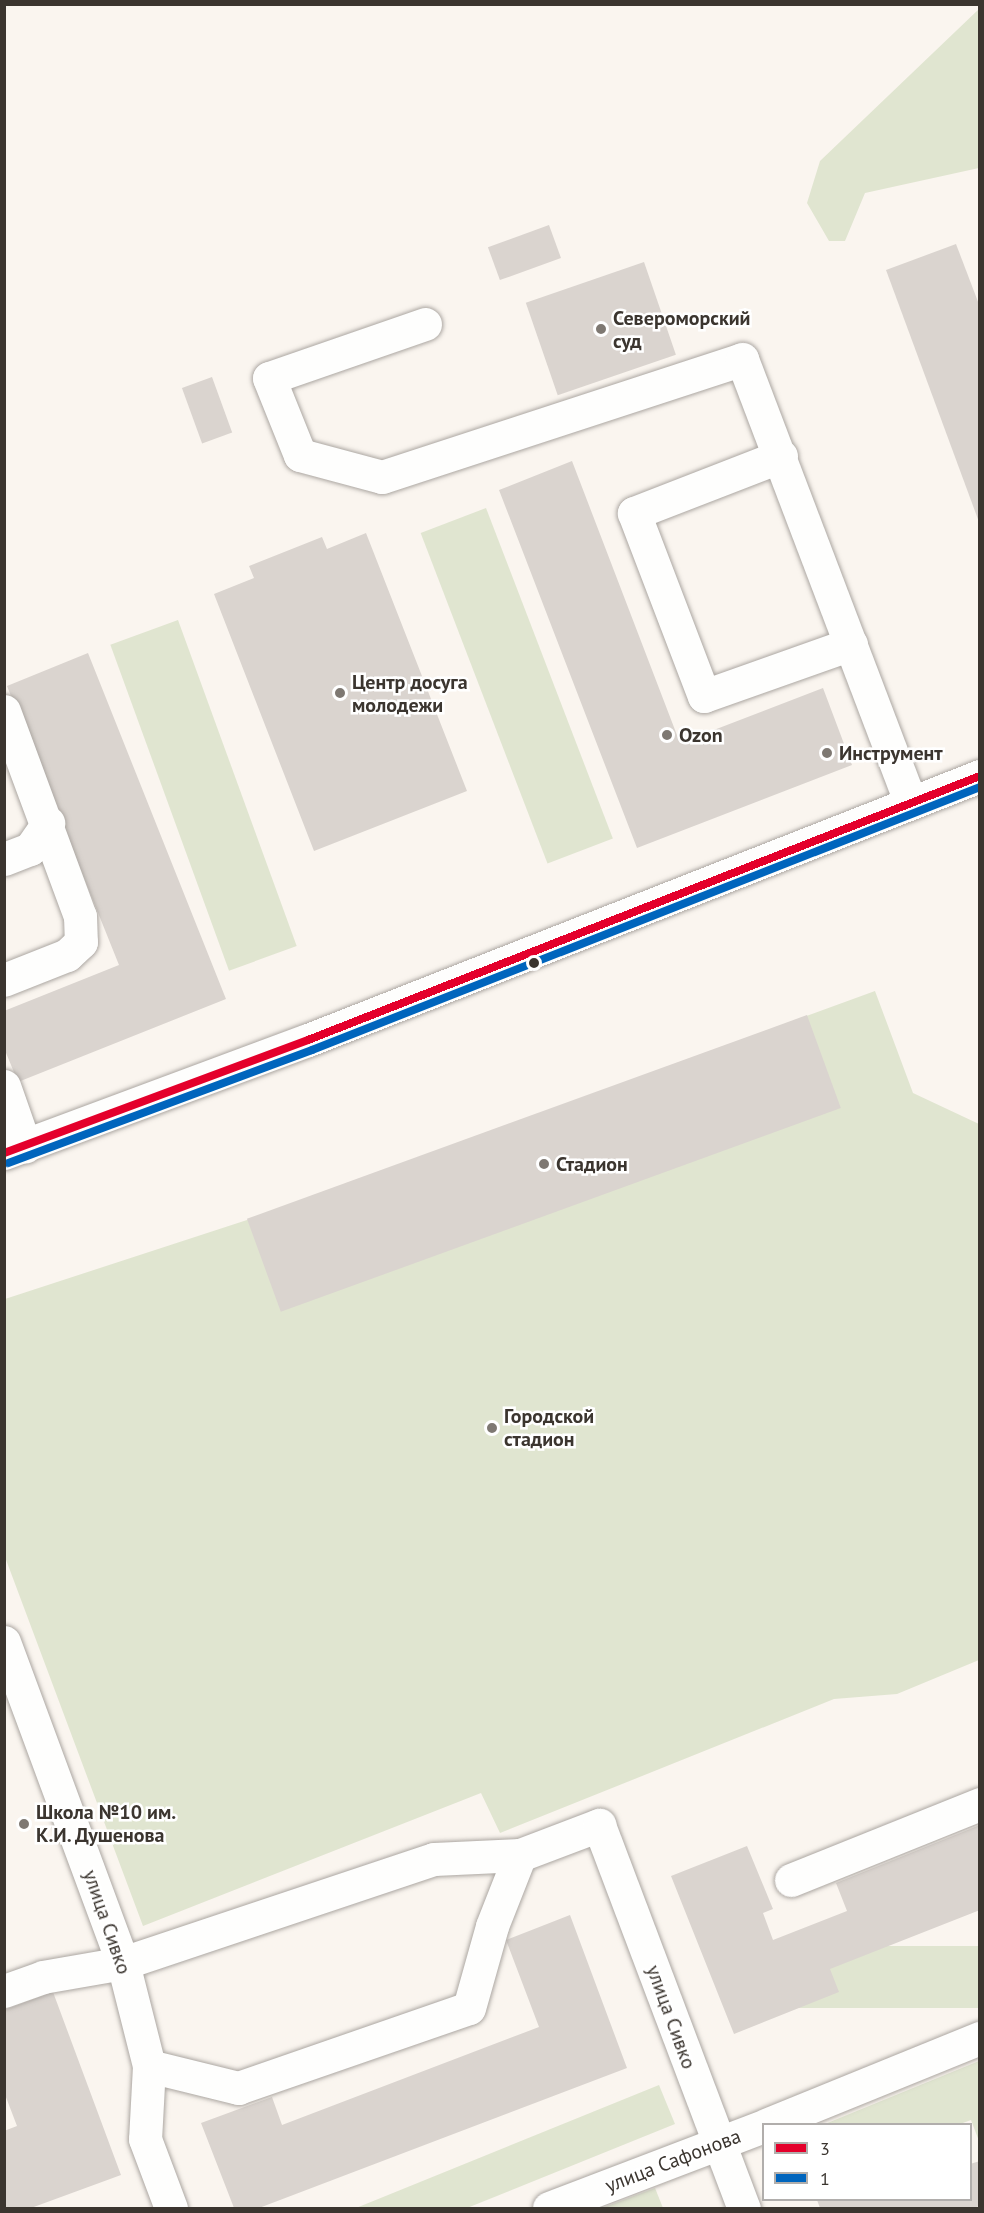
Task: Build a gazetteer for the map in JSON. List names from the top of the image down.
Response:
{
  "streets": {
    "street": ["улица Сивко", "улица Сафонова"]
  },
  "crossings": [
    ["улица Сивко", "улица Сафонова"]
  ],
  "places": [
    "Североморский суд",
    "Центр досуга молодежи",
    "Ozon",
    "Инструмент",
    "Стадион",
    "Городской стадион",
    "Школа №10 им. К.И. Душенова"
  ],
  "lines": ["transit line 3", "transit line 1"],
  "legend": ["3", "1"]
}
